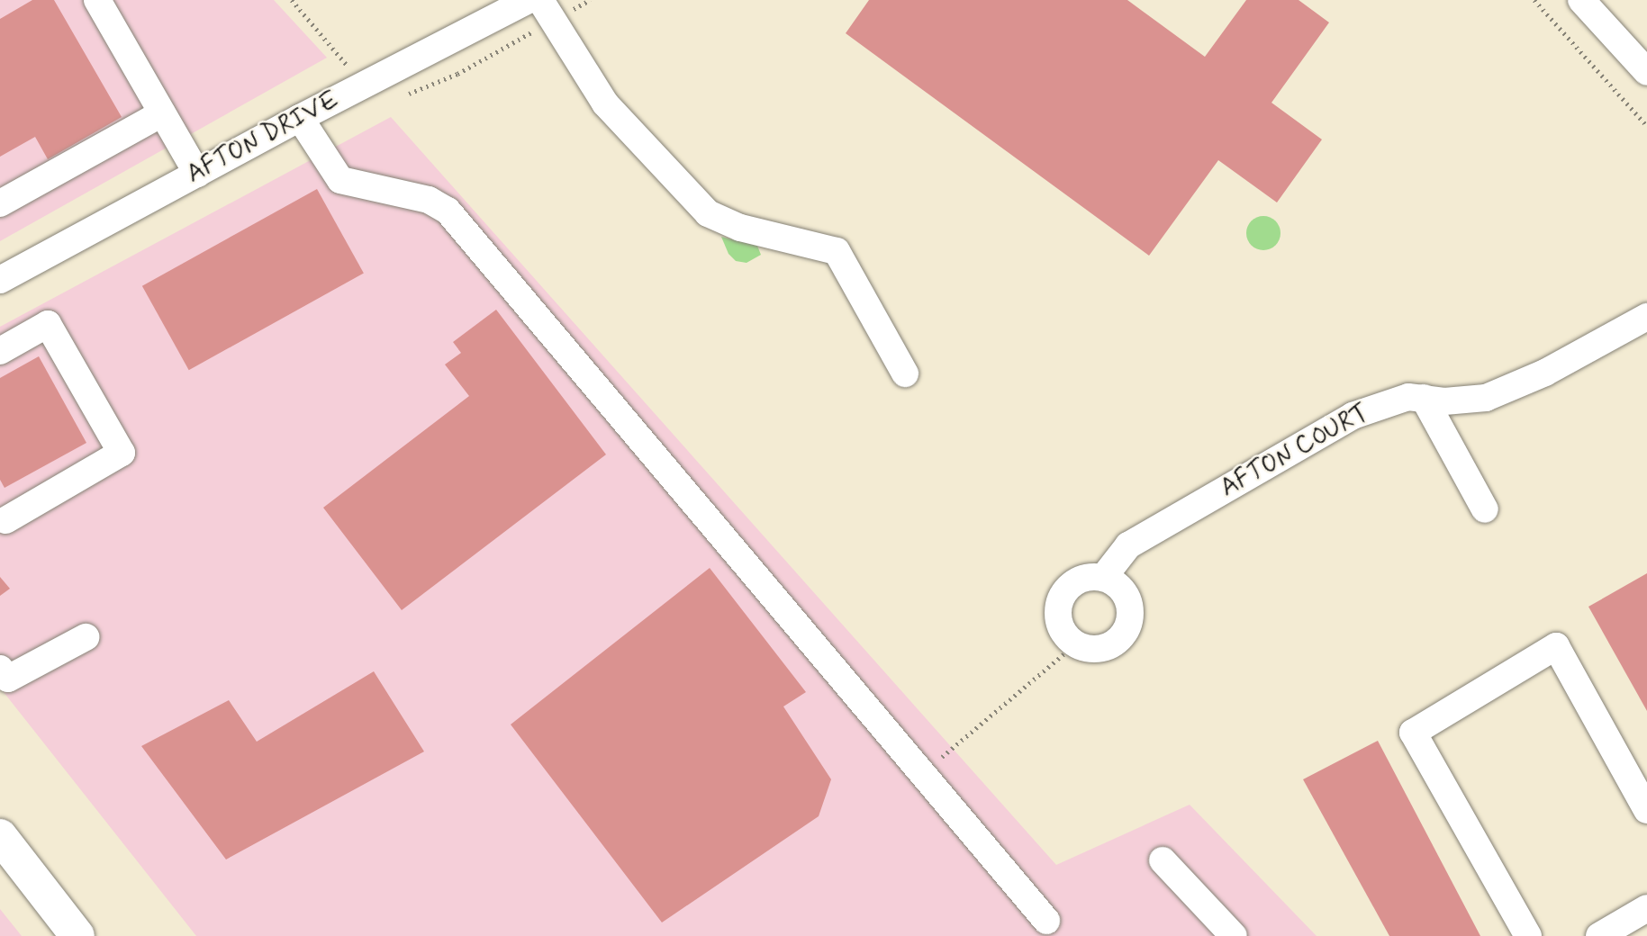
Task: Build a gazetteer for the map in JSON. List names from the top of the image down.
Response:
{
  "streets": {
    "street": ["AFTON DRIVE", "AFTON COURT"]
  }
}
